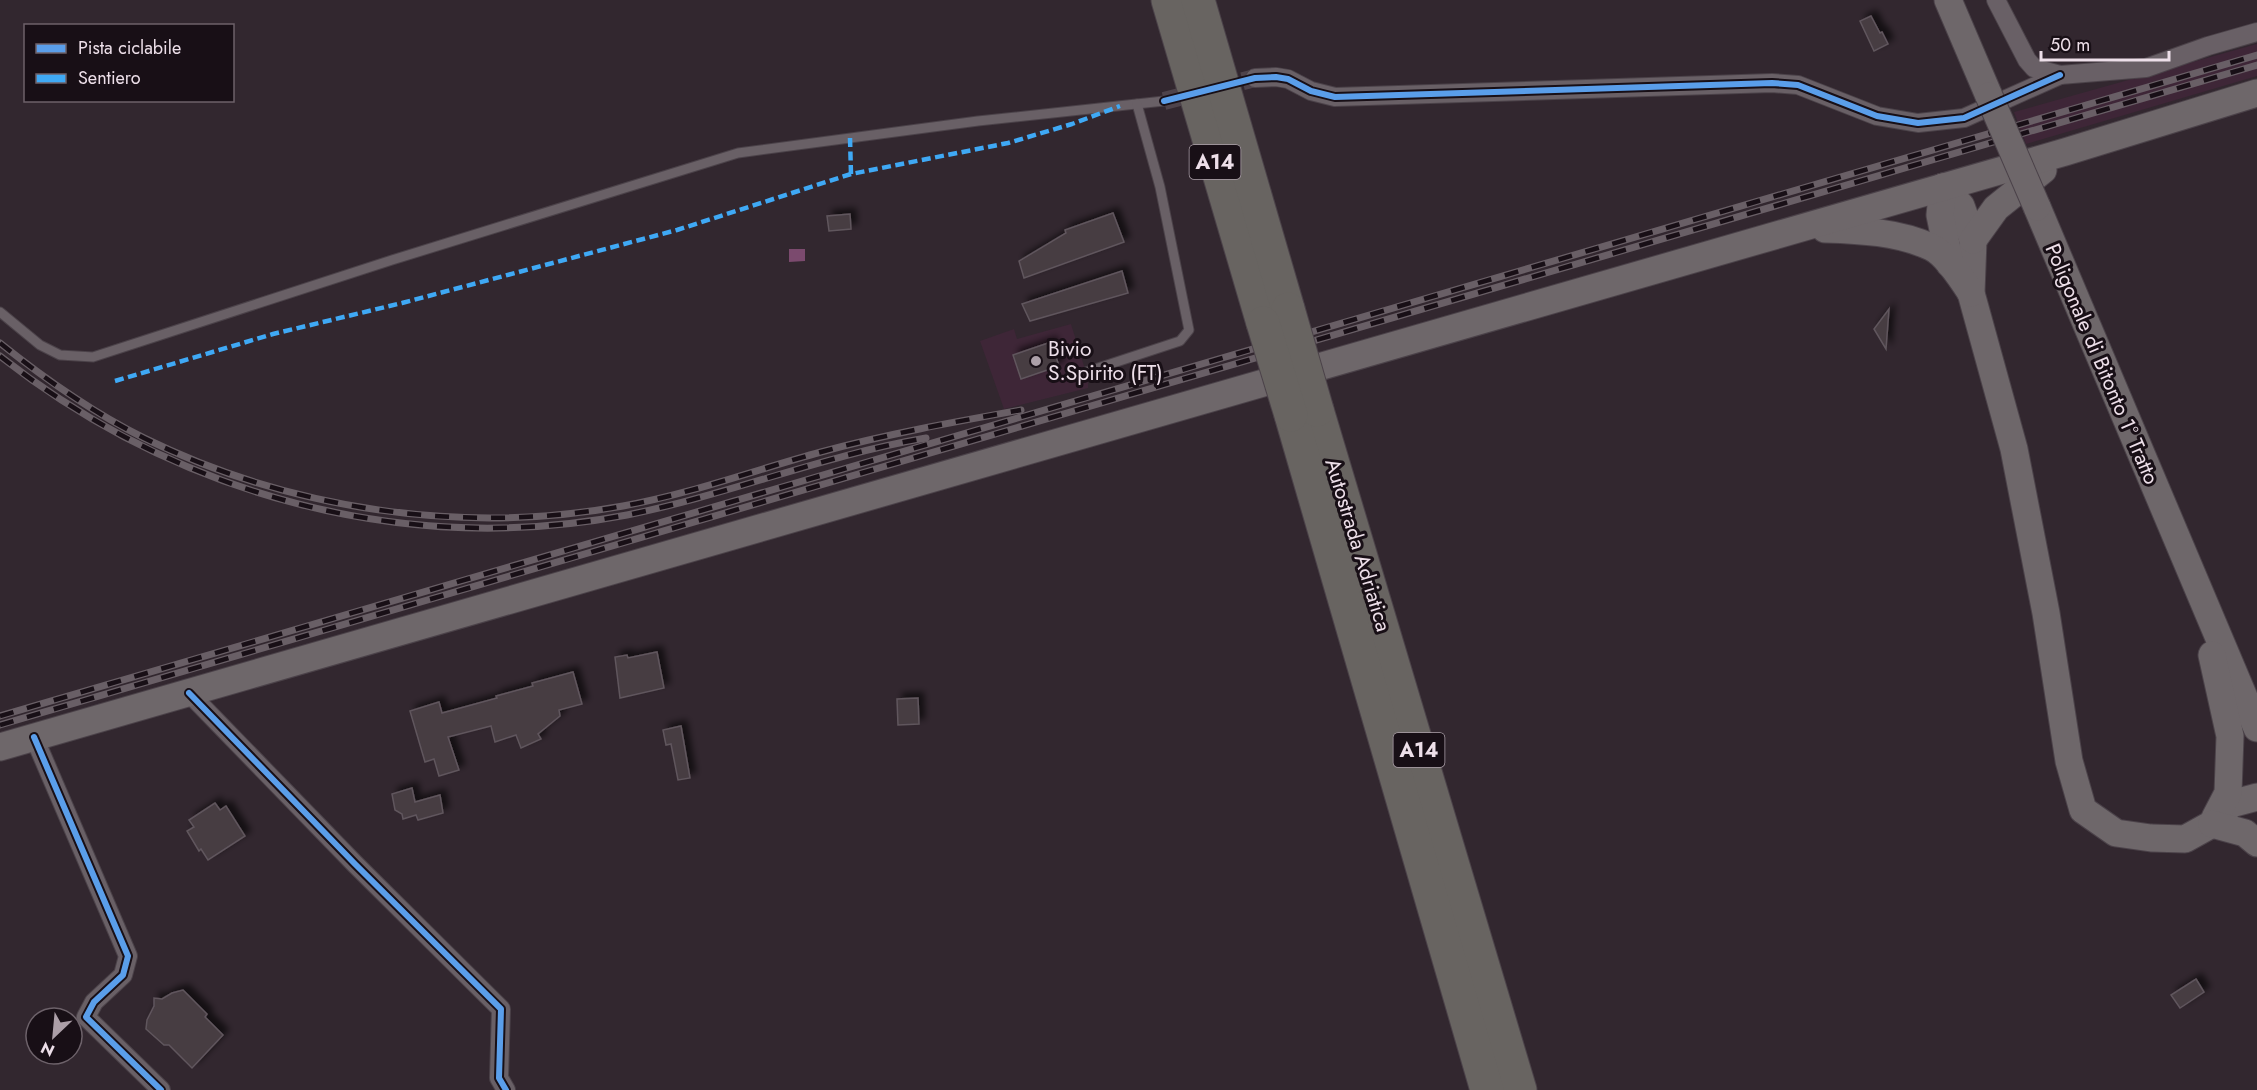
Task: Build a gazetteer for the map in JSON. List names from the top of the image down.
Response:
{
  "streets": {
    "highway": ["A14", "Autostrada Adriatica"],
    "main road": ["Poligonale di Bitonto 1° Tratto"]
  },
  "places": ["Bivio S.Spirito (FT)"],
  "legend": ["Pista ciclabile", "Sentiero"],
  "scale_bar": "50 m",
  "north": "bottom left"
}
